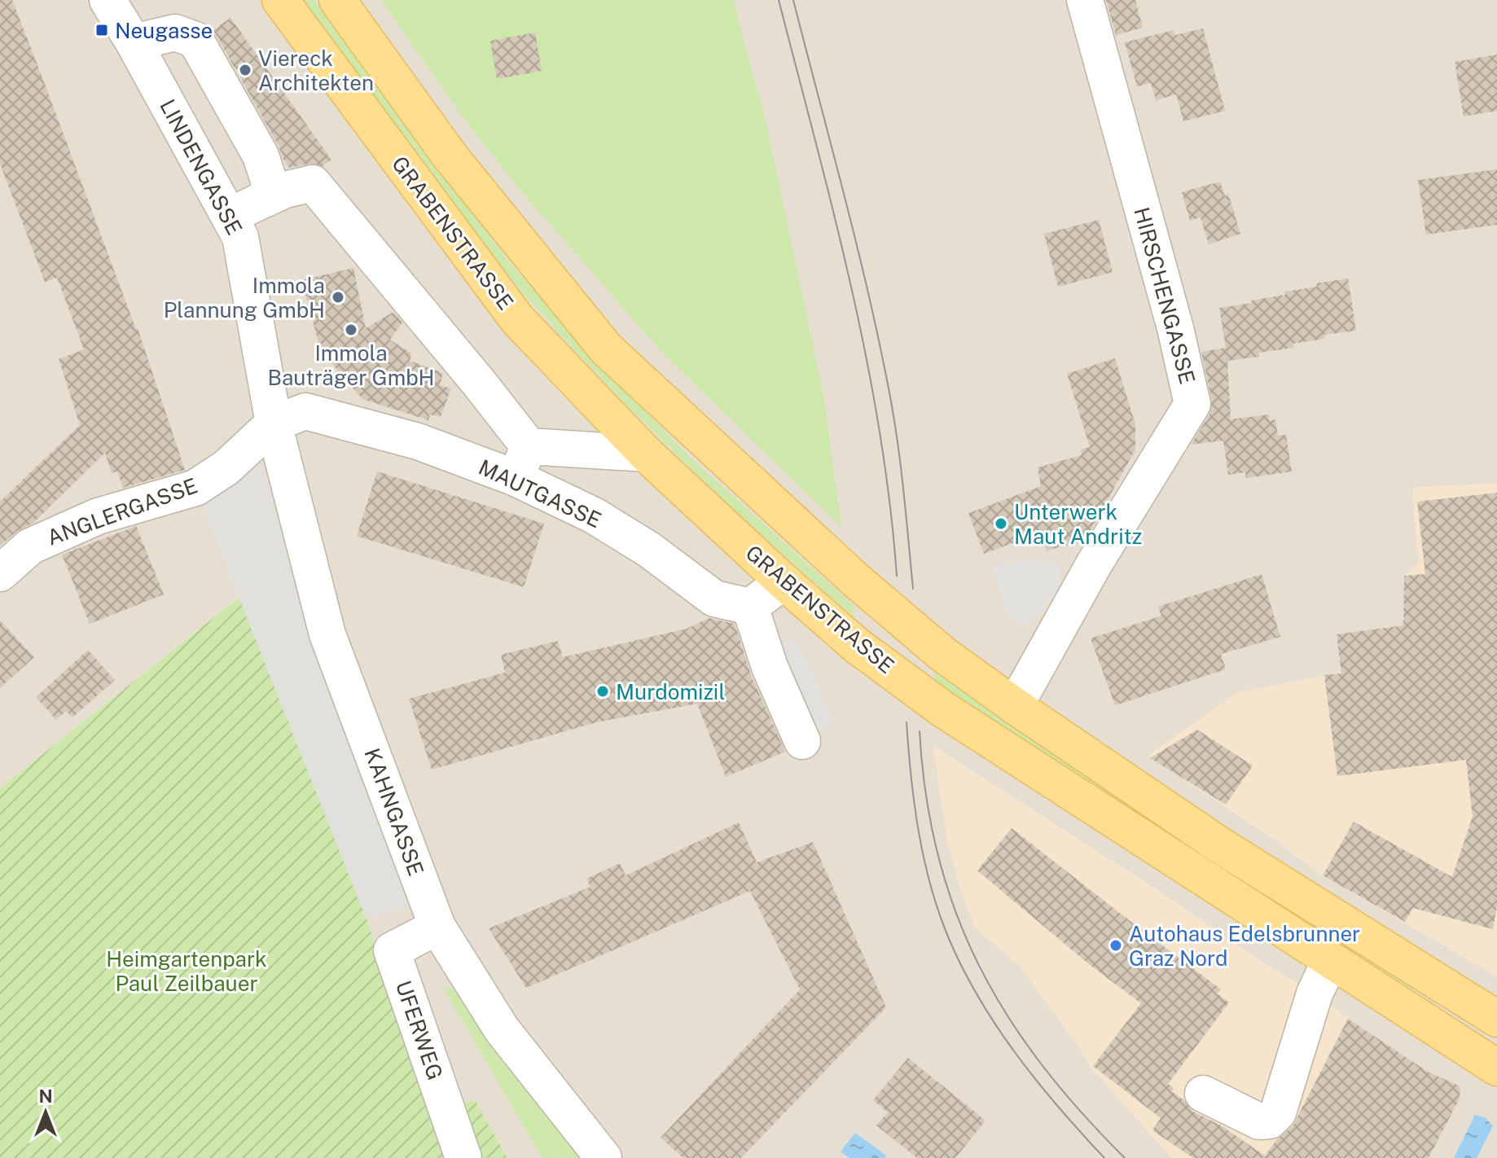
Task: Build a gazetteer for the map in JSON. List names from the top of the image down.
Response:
{
  "streets": {
    "main road": ["GRABENSTRASSE"],
    "street": [
      "LINDENGASSE",
      "HIRSCHENGASSE",
      "MAUTGASSE",
      "ANGLERGASSE",
      "KAHNGASSE",
      "UFERWEG"
    ]
  },
  "crossings": [
    ["LINDENGASSE", "MAUTGASSE"],
    ["LINDENGASSE", "ANGLERGASSE"],
    ["LINDENGASSE", "KAHNGASSE"],
    ["GRABENSTRASSE", "HIRSCHENGASSE"],
    ["MAUTGASSE", "ANGLERGASSE"],
    ["MAUTGASSE", "KAHNGASSE"],
    ["ANGLERGASSE", "KAHNGASSE"],
    ["KAHNGASSE", "UFERWEG"]
  ],
  "parks": ["Heimgartenpark Paul Zeilbauer"],
  "places": {
    "transit": ["Neugasse"],
    "other": [
      "Viereck Architekten",
      "Immola Plannung GmbH",
      "Immola Bauträger GmbH",
      "Unterwerk Maut Andritz",
      "Murdomizil",
      "Autohaus Edelsbrunner Graz Nord"
    ]
  },
  "north": "top"
}
